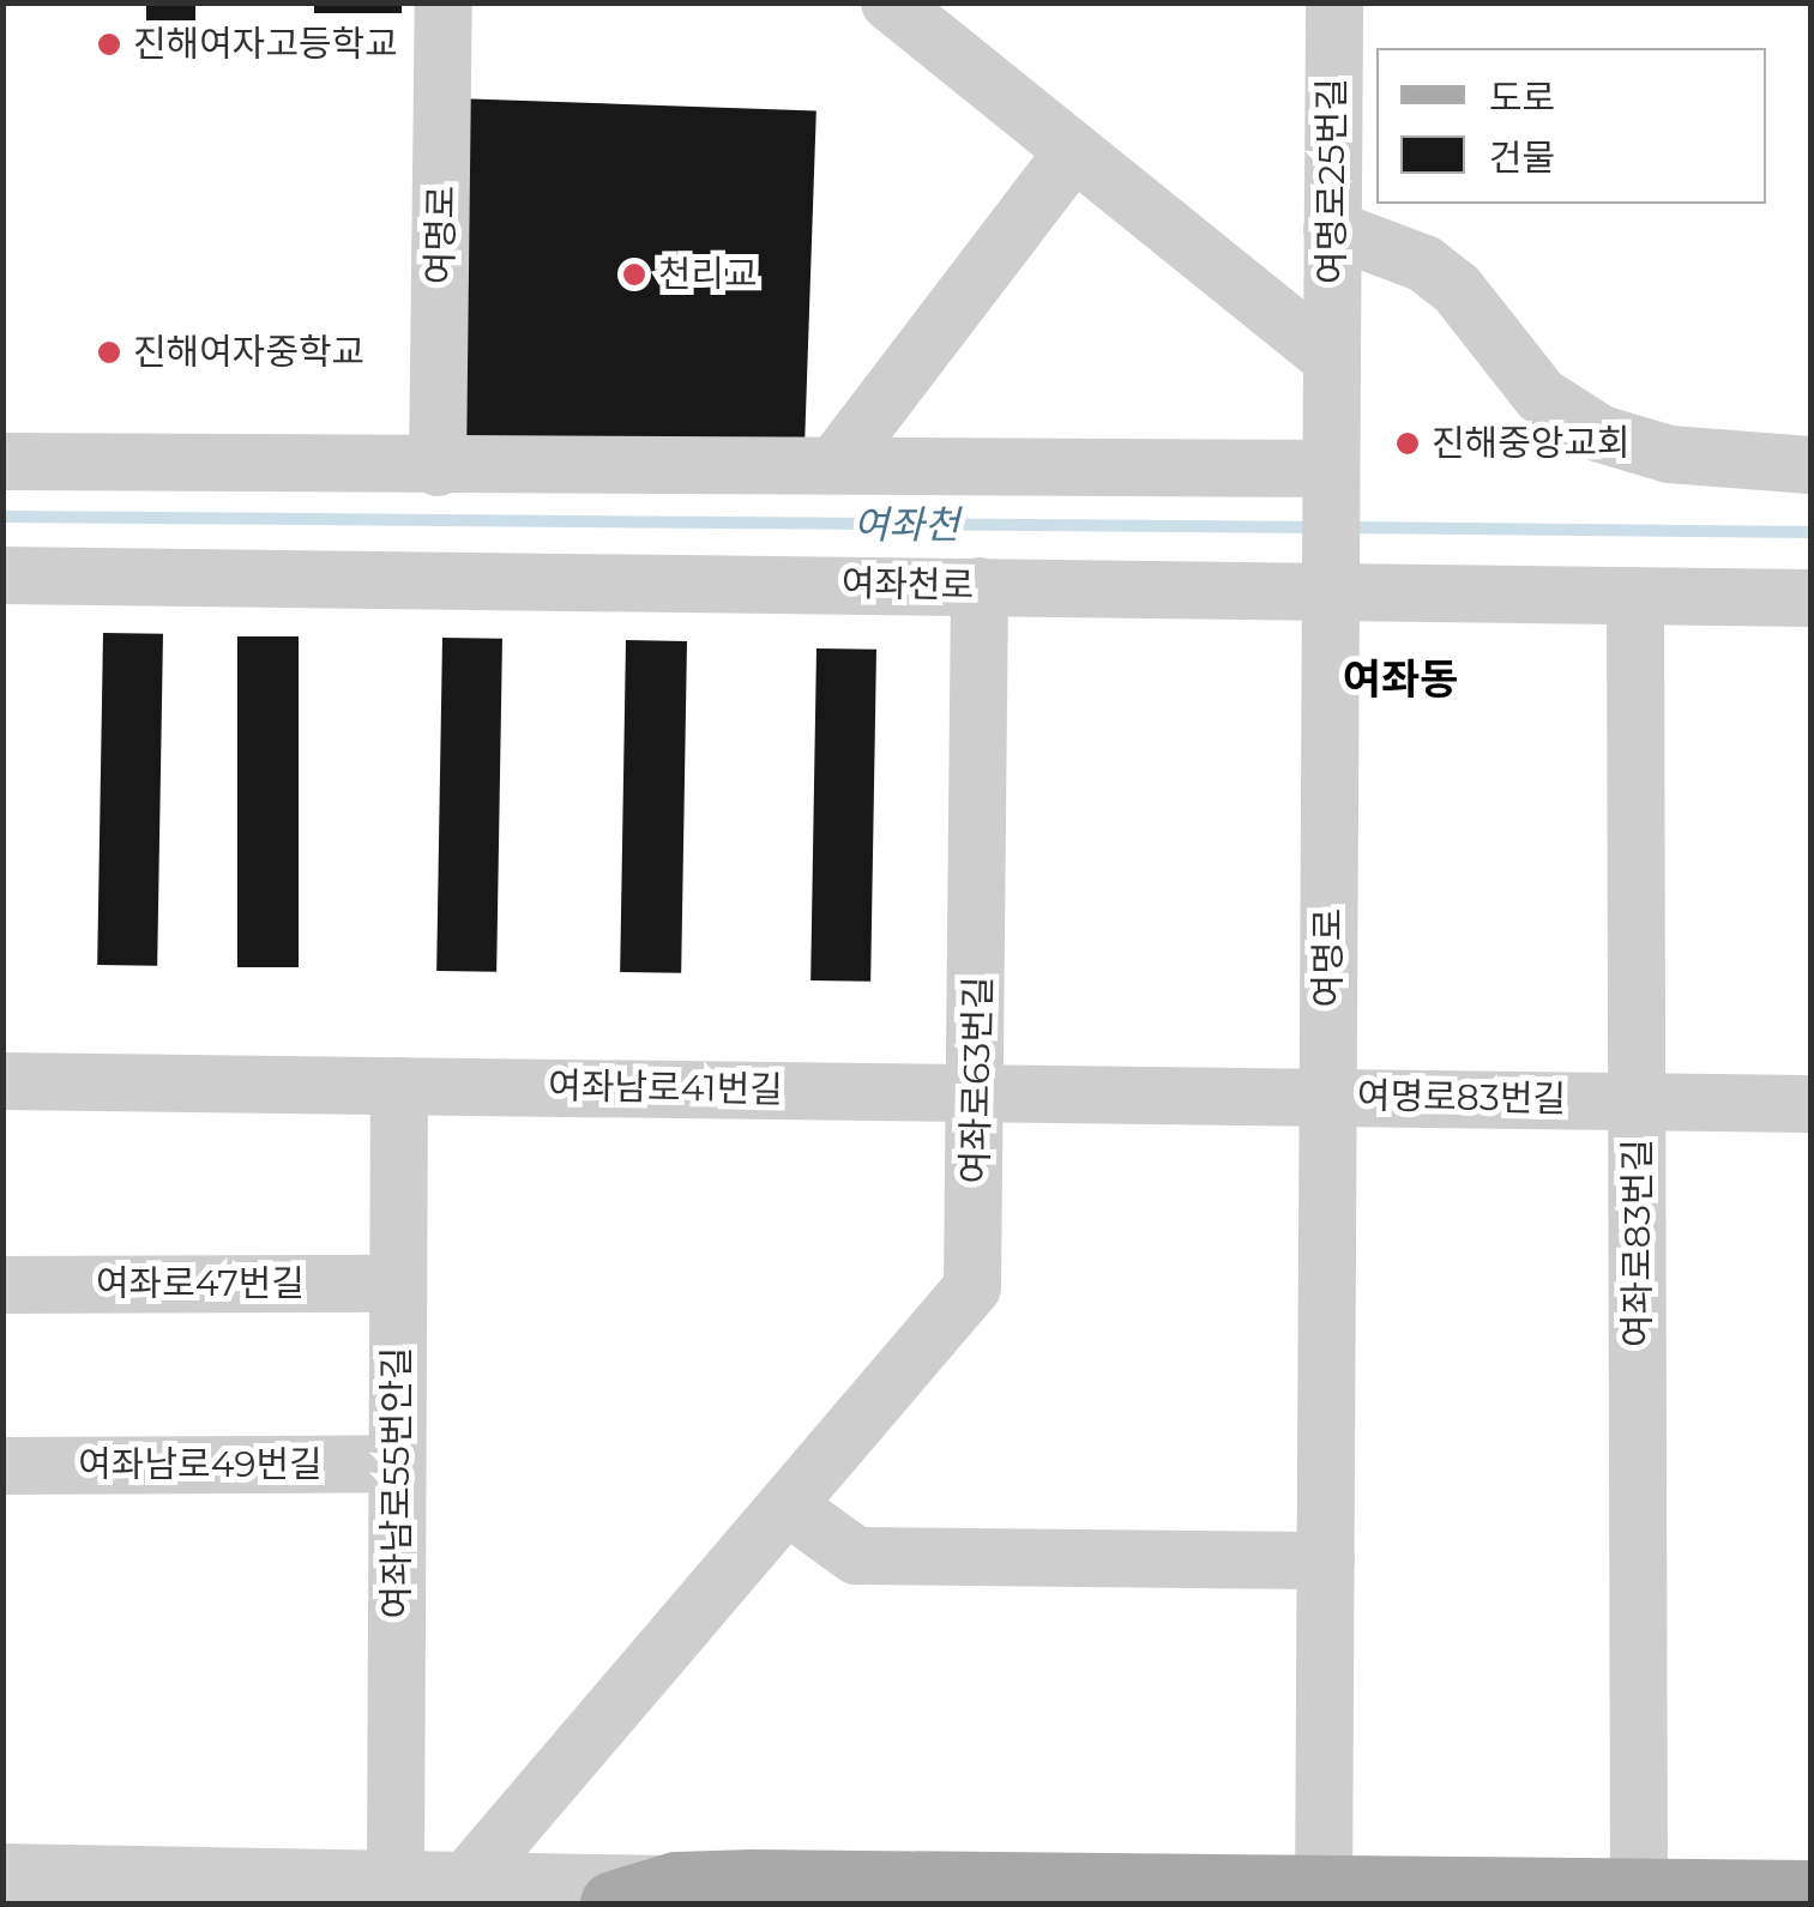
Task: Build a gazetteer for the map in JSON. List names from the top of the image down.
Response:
{
  "streets": {
    "street": [
      "여명로25번길",
      "여명로",
      "여좌천로",
      "여좌로63번길",
      "여좌남로41번길",
      "여명로83번길",
      "여좌로83번길",
      "여좌로47번길",
      "여좌남로49번길",
      "여좌남로55번안길"
    ]
  },
  "crossings": [
    ["여명로25번길", "여명로"],
    ["여명로", "여좌천로"],
    ["여명로", "여좌남로41번길"],
    ["여명로", "여명로83번길"],
    ["여좌천로", "여좌로63번길"],
    ["여좌천로", "여좌로83번길"],
    ["여좌로63번길", "여좌남로41번길"],
    ["여좌남로41번길", "여명로83번길"],
    ["여좌남로41번길", "여좌남로55번안길"],
    ["여명로83번길", "여좌로83번길"],
    ["여좌로47번길", "여좌남로55번안길"],
    ["여좌남로49번길", "여좌남로55번안길"]
  ],
  "districts": ["여좌동"],
  "water": ["여좌천"],
  "places": [
    "진해여자고등학교",
    "천리교",
    "진해여자중학교",
    "진해중앙교회"
  ],
  "legend": ["도로", "건물"]
}
